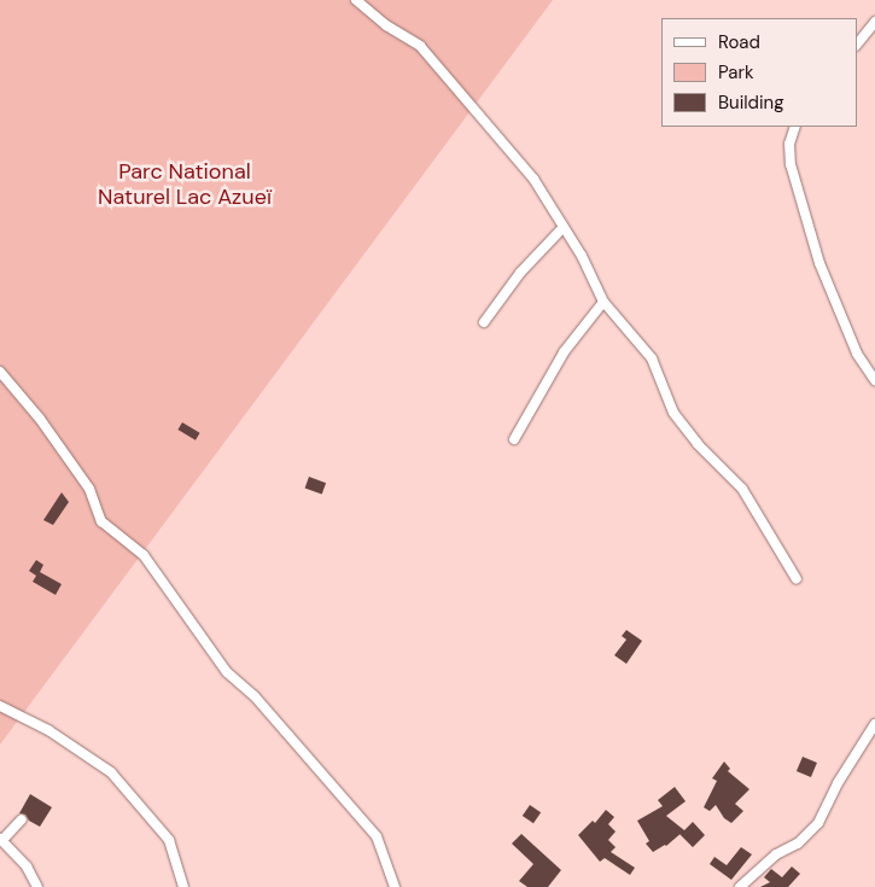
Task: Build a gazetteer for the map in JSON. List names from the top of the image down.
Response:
{
  "parks": ["Parc National Naturel Lac Azueï"],
  "legend": ["Road", "Park", "Building"]
}
